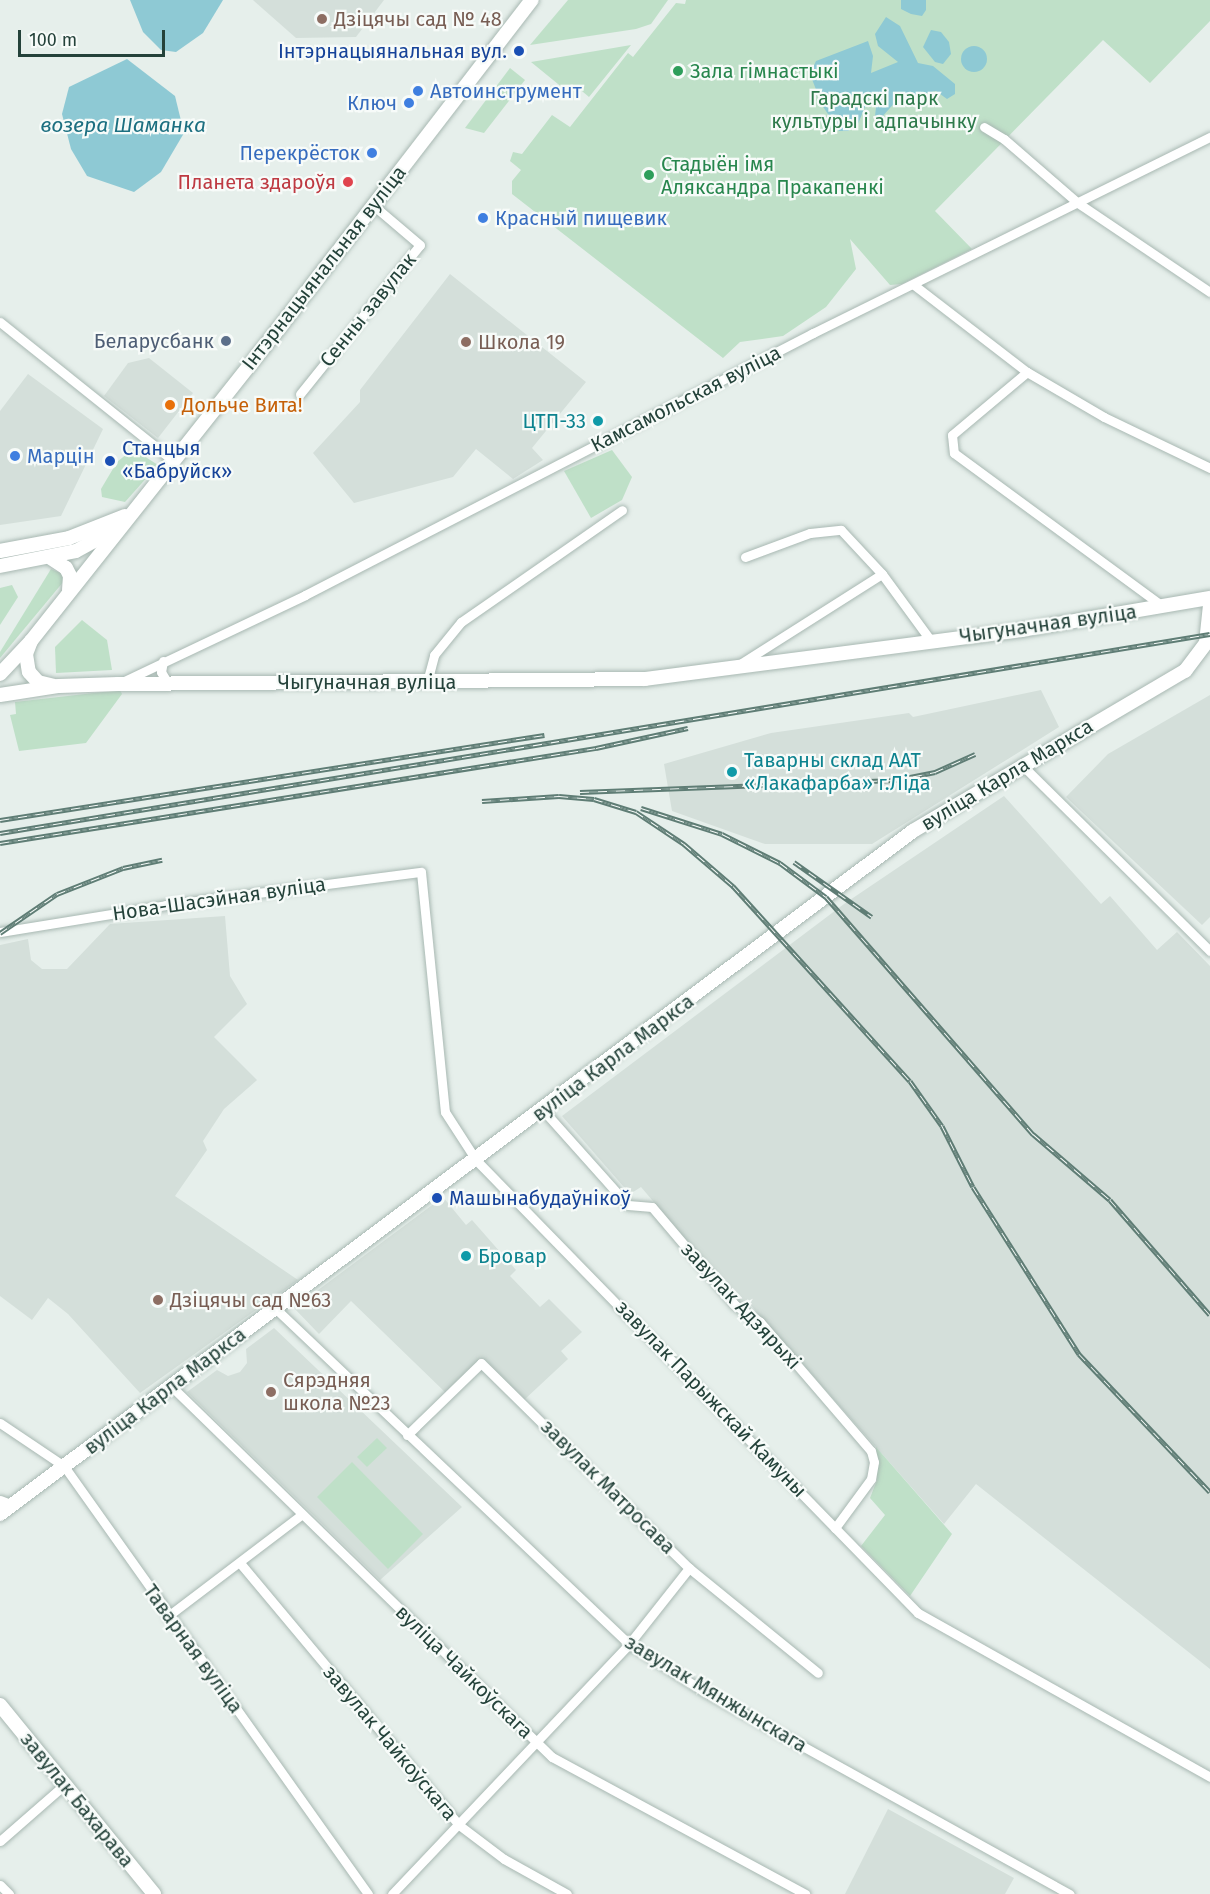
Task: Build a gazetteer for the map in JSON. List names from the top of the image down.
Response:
{
  "streets": {
    "main road": [
      "Інтэрнацыянальная вуліца",
      "Чыгуначная вуліца",
      "вуліца Карла Маркса",
      "завулак Бахарава"
    ],
    "street": [
      "Сенны завулак",
      "Камсамольская вуліца",
      "Нова-Шасэйная вуліца",
      "завулак Адзярыхі",
      "завулак Парыжскай Камуны",
      "завулак Матросава",
      "Таварная вуліца",
      "вуліца Чайкоўскага",
      "завулак Мянжынскага",
      "завулак Чайкоўскага"
    ]
  },
  "crossings": [
    ["Інтэрнацыянальная вуліца", "Сенны завулак"],
    ["Камсамольская вуліца", "Чыгуначная вуліца"],
    ["вуліца Карла Маркса", "завулак Адзярыхі"],
    ["вуліца Карла Маркса", "завулак Парыжскай Камуны"],
    ["вуліца Карла Маркса", "Таварная вуліца"],
    ["вуліца Карла Маркса", "вуліца Чайкоўскага"],
    ["вуліца Карла Маркса", "завулак Мянжынскага"],
    ["Нова-Шасэйная вуліца", "завулак Парыжскай Камуны"],
    ["завулак Адзярыхі", "завулак Парыжскай Камуны"],
    ["завулак Матросава", "завулак Мянжынскага"]
  ],
  "water": ["возера Шаманка"],
  "parks": ["Гарадскі парк культуры і адпачынку"],
  "places": [
    "Дзіцячы сад № 48",
    "Інтэрнацыянальная вул.",
    "Зала гімнастыкі",
    "Автоинструмент",
    "Ключ",
    "Перекрёсток",
    "Стадыён імя Аляксандра Пракапенкі",
    "Планета здароўя",
    "Красный пищевик",
    "Беларусбанк",
    "Школа 19",
    "Дольче Вита!",
    "ЦТП-33",
    "Марцін",
    "Станцыя «Бабруйск»",
    "Таварны склад ААТ «Лакафарба» г.Ліда",
    "Машынабудаўнікоў",
    "Бровар",
    "Дзіцячы сад №63",
    "Сярэдняя школа №23"
  ],
  "scale_bar": "100 m"
}
